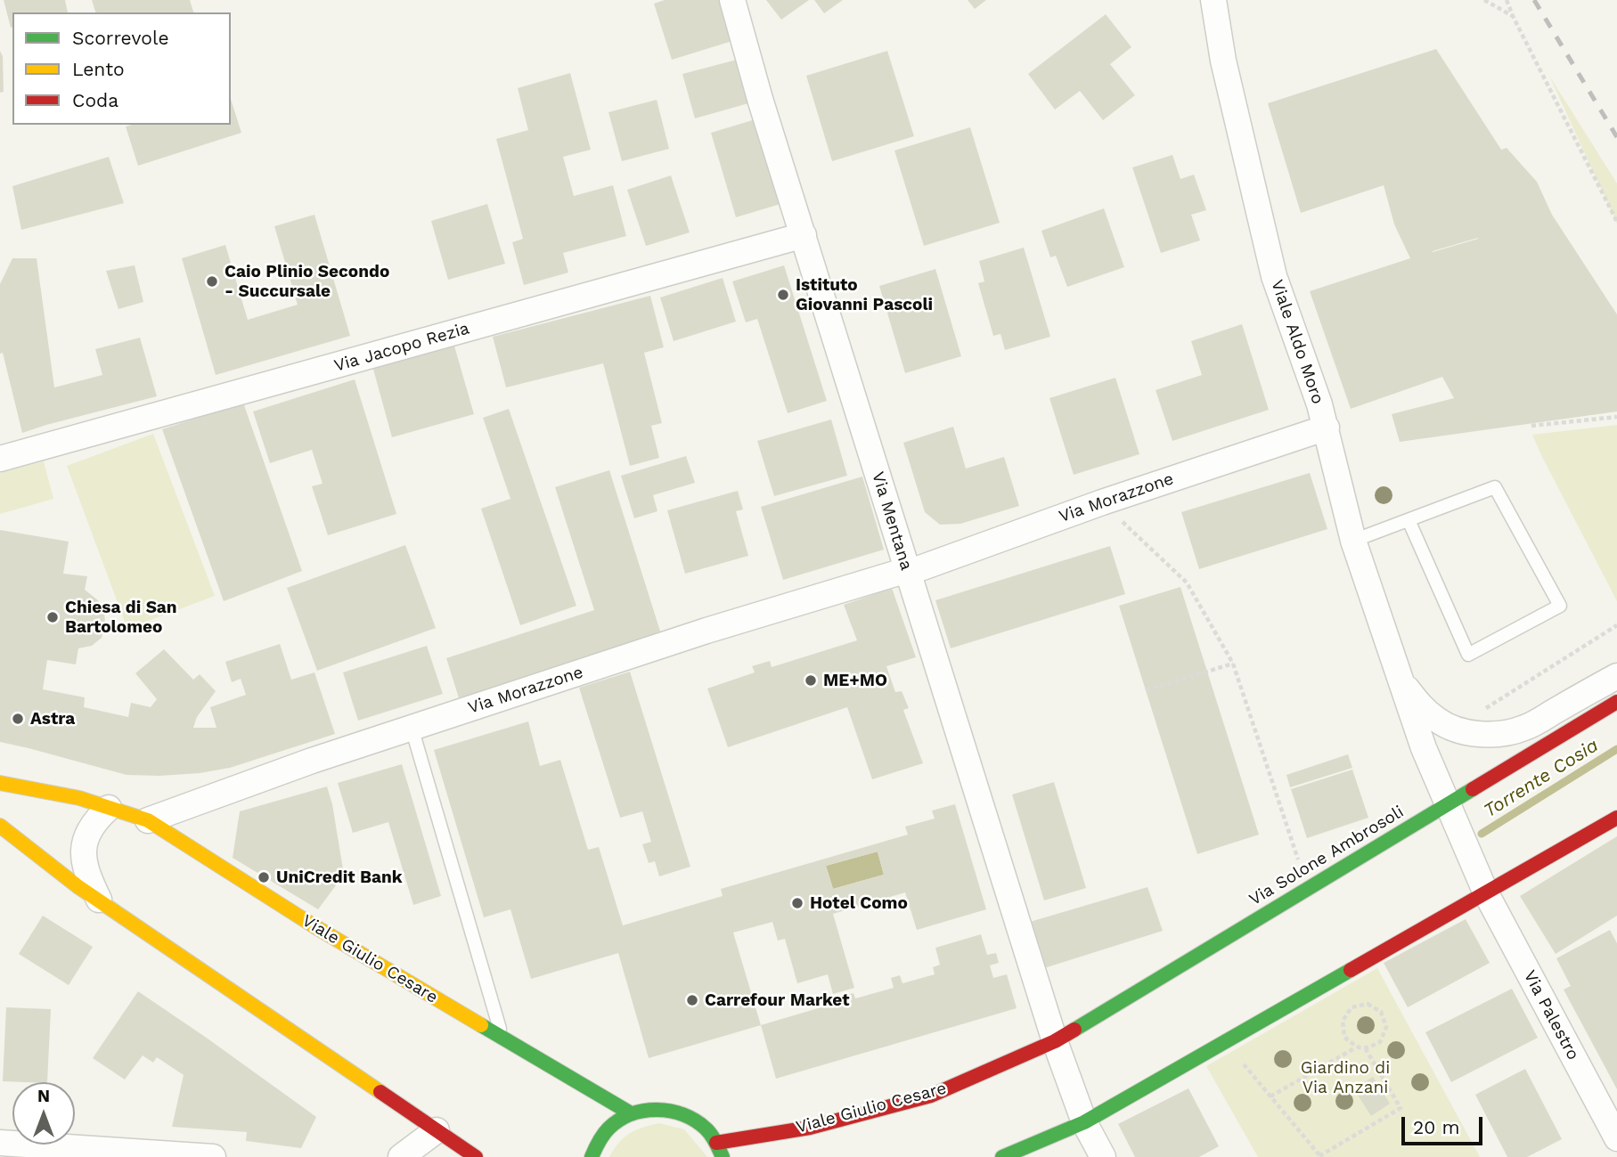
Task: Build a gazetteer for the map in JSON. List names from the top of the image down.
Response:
{
  "streets": {
    "main road": ["Via Solone Ambrosoli", "Viale Giulio Cesare"],
    "street": [
      "Viale Aldo Moro",
      "Via Jacopo Rezia",
      "Via Morazzone",
      "Via Mentana",
      "Via Palestro"
    ]
  },
  "crossings": [
    ["Viale Aldo Moro", "Via Morazzone"],
    ["Viale Aldo Moro", "Via Solone Ambrosoli"],
    ["Viale Aldo Moro", "Via Palestro"],
    ["Via Jacopo Rezia", "Via Mentana"],
    ["Via Morazzone", "Via Mentana"],
    ["Via Morazzone", "Viale Giulio Cesare"],
    ["Via Mentana", "Via Solone Ambrosoli"],
    ["Via Mentana", "Viale Giulio Cesare"],
    ["Via Solone Ambrosoli", "Viale Giulio Cesare"],
    ["Via Solone Ambrosoli", "Via Palestro"]
  ],
  "water": ["Torrente Cosia"],
  "parks": ["Giardino di Via Anzani"],
  "places": [
    "Caio Plinio Secondo - Succursale",
    "Istituto Giovanni Pascoli",
    "Chiesa di San Bartolomeo",
    "ME+MO",
    "Astra",
    "UniCredit Bank",
    "Hotel Como",
    "Carrefour Market"
  ],
  "legend": ["Scorrevole", "Lento", "Coda"],
  "scale_bar": "20 m",
  "north": "top"
}
